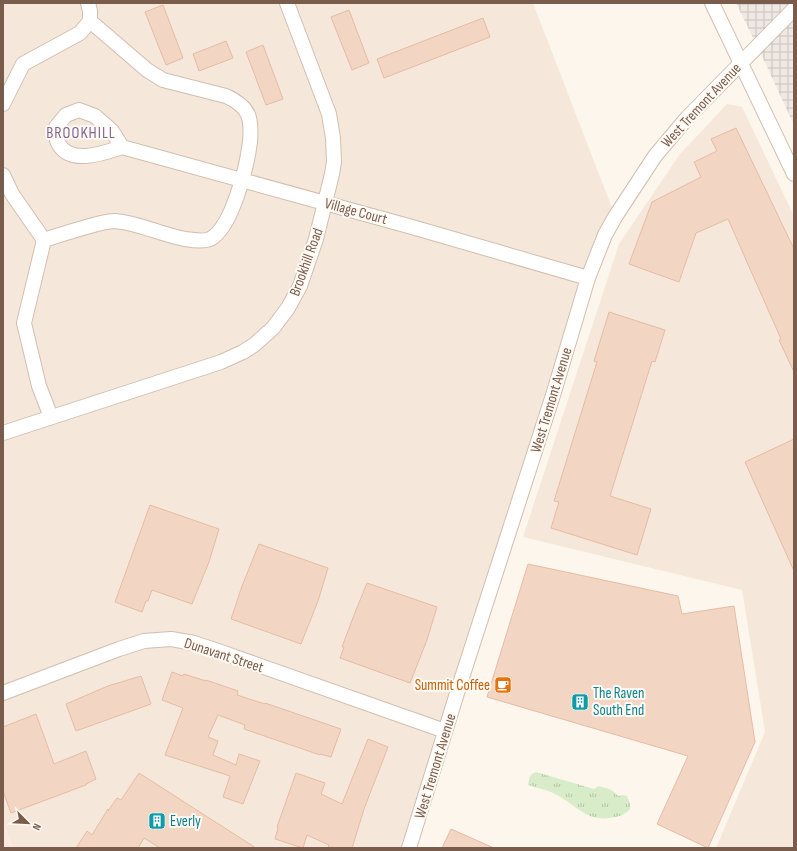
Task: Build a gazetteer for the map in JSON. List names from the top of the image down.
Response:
{
  "streets": {
    "street": [
      "West Tremont Avenue",
      "Village Court",
      "Brookhill Road",
      "Dunavant Street"
    ]
  },
  "crossings": [
    ["West Tremont Avenue", "Village Court"],
    ["West Tremont Avenue", "Dunavant Street"],
    ["Village Court", "Brookhill Road"]
  ],
  "districts": ["BROOKHILL"],
  "places": {
    "cafe": ["Summit Coffee"],
    "building": ["The Raven South End", "Everly"]
  },
  "north": "bottom right"
}
